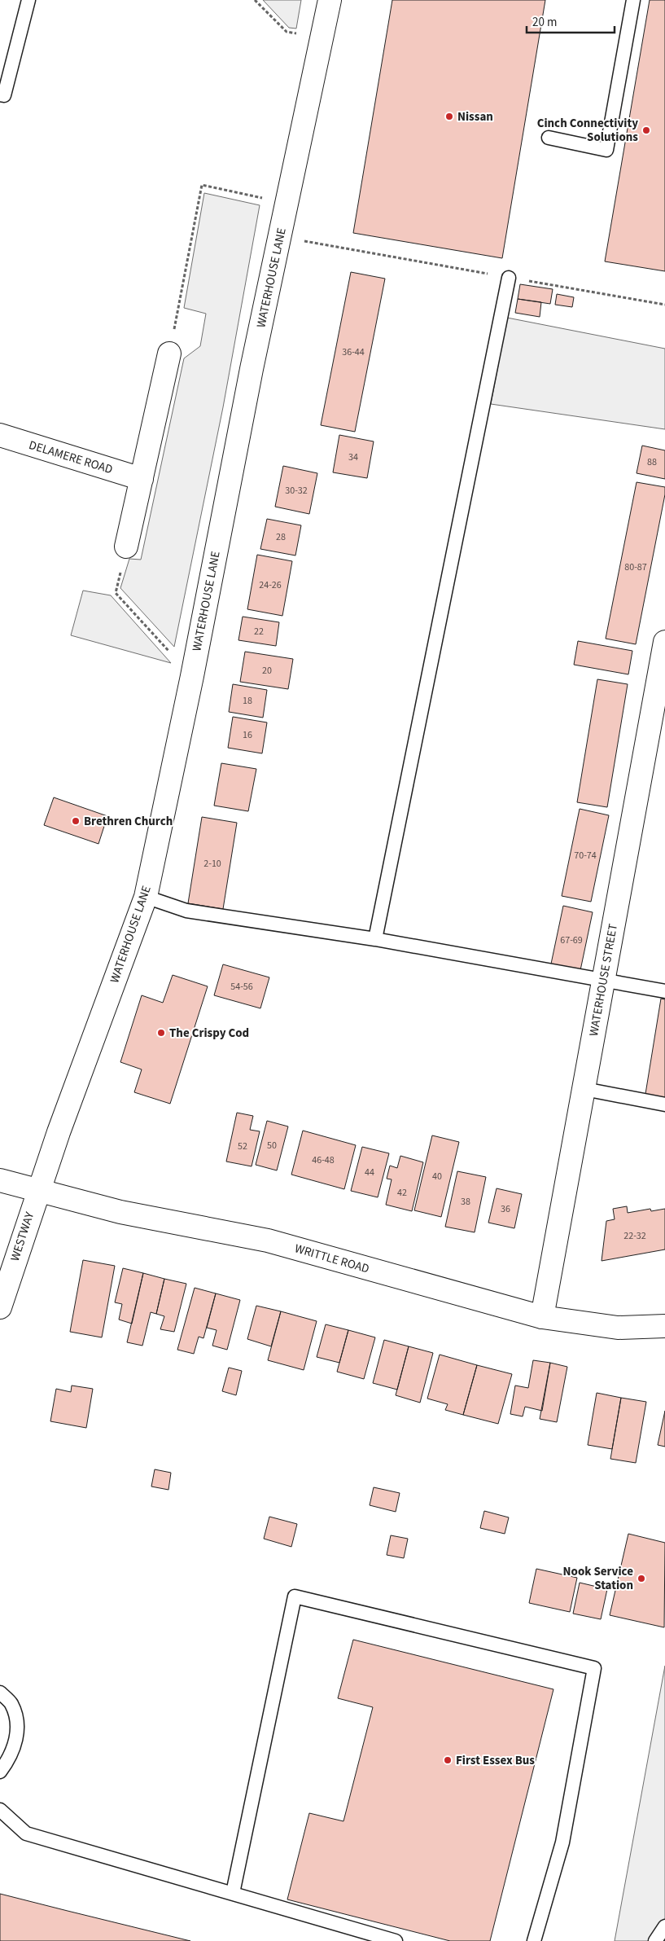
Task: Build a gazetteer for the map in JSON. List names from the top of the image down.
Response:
{
  "streets": {
    "street": [
      "WATERHOUSE LANE",
      "DELAMERE ROAD",
      "WATERHOUSE STREET",
      "WESTWAY",
      "WRITTLE ROAD"
    ]
  },
  "crossings": [
    ["WATERHOUSE LANE", "WESTWAY"],
    ["WATERHOUSE LANE", "WRITTLE ROAD"],
    ["WATERHOUSE STREET", "WRITTLE ROAD"],
    ["WESTWAY", "WRITTLE ROAD"]
  ],
  "places": [
    "Nissan",
    "Cinch Connectivity Solutions",
    "Brethren Church",
    "The Crispy Cod",
    "Nook Service Station",
    "First Essex Bus"
  ],
  "house_numbers": [
    "36-44",
    "34",
    "88",
    "30-32",
    "28",
    "80-87",
    "24-26",
    "22",
    "20",
    "18",
    "16",
    "70-74",
    "2-10",
    "67-69",
    "54-56",
    "50",
    "52",
    "46-48",
    "44",
    "40",
    "42",
    "38",
    "36",
    "22-32"
  ],
  "scale_bar": "20 m"
}
